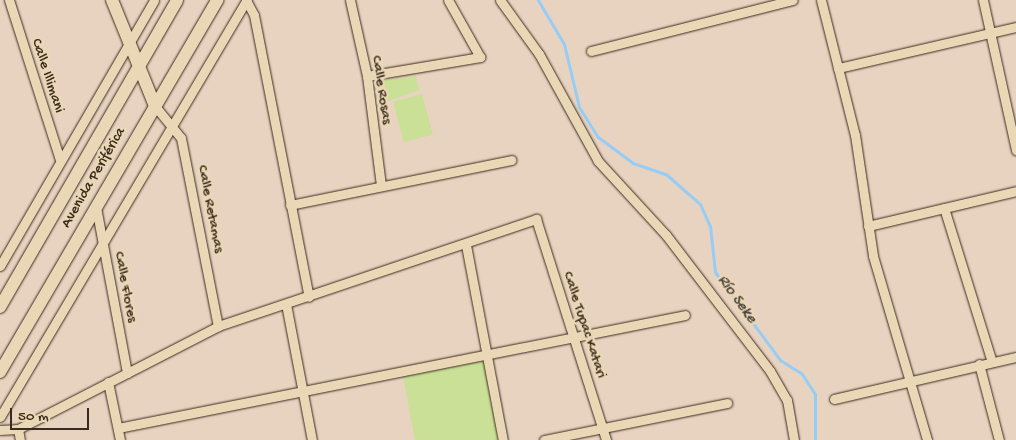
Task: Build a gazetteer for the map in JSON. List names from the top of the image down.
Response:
{
  "streets": {
    "street": [
      "Calle Illimani",
      "Calle Rosas",
      "Avenida Periférica",
      "Calle Retamas",
      "Calle Flores",
      "Calle Tupac Katari"
    ]
  },
  "crossings": [
    ["Avenida Periférica", "Calle Retamas"],
    ["Avenida Periférica", "Calle Flores"]
  ],
  "water": ["Río Seke"],
  "scale_bar": "50 m"
}
